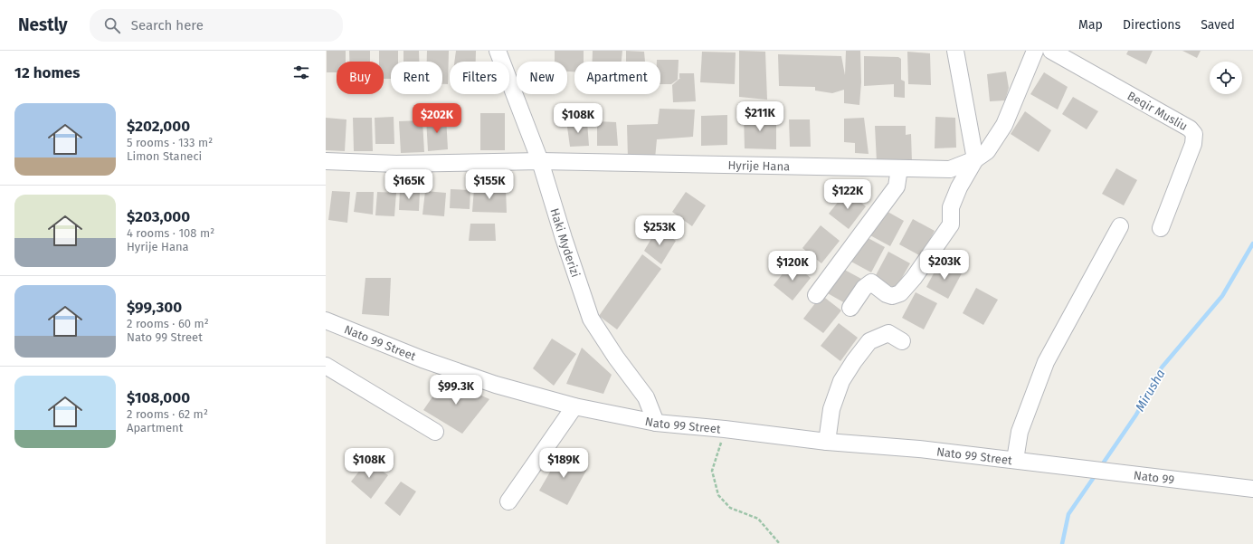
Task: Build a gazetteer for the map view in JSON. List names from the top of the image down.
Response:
{
  "streets": {
    "street": [
      "Beqir Musliu",
      "Hyrije Hana",
      "Haki Myderizi",
      "Nato 99 Street",
      "Nato 99"
    ]
  },
  "crossings": [
    ["Hyrije Hana", "Haki Myderizi"],
    ["Haki Myderizi", "Nato 99 Street"],
    ["Nato 99 Street", "Nato 99"]
  ],
  "water": ["Mirusha"],
  "page": {
    "header": "Nestly",
    "search": "Search here",
    "nav": ["Map", "Directions", "Saved"],
    "heading": "12 homes",
    "chip": [
      "Buy",
      "Rent",
      "Filters",
      "New",
      "Apartment"
    ],
    "list": [
      {
        "name": "$202,000",
        "note": "5 rooms · 133 m² · Limon Staneci"
      },
      {
        "name": "$203,000",
        "note": "4 rooms · 108 m² · Hyrije Hana"
      },
      {
        "name": "$99,300",
        "note": "2 rooms · 60 m² · Nato 99 Street"
      },
      {
        "name": "$108,000",
        "note": "2 rooms · 62 m² · Apartment"
      }
    ],
    "price": [
      "$211K",
      "$202K",
      "$108K",
      "$165K",
      "$155K",
      "$122K",
      "$253K",
      "$203K",
      "$120K",
      "$99.3K",
      "$108K",
      "$189K"
    ]
  }
}
